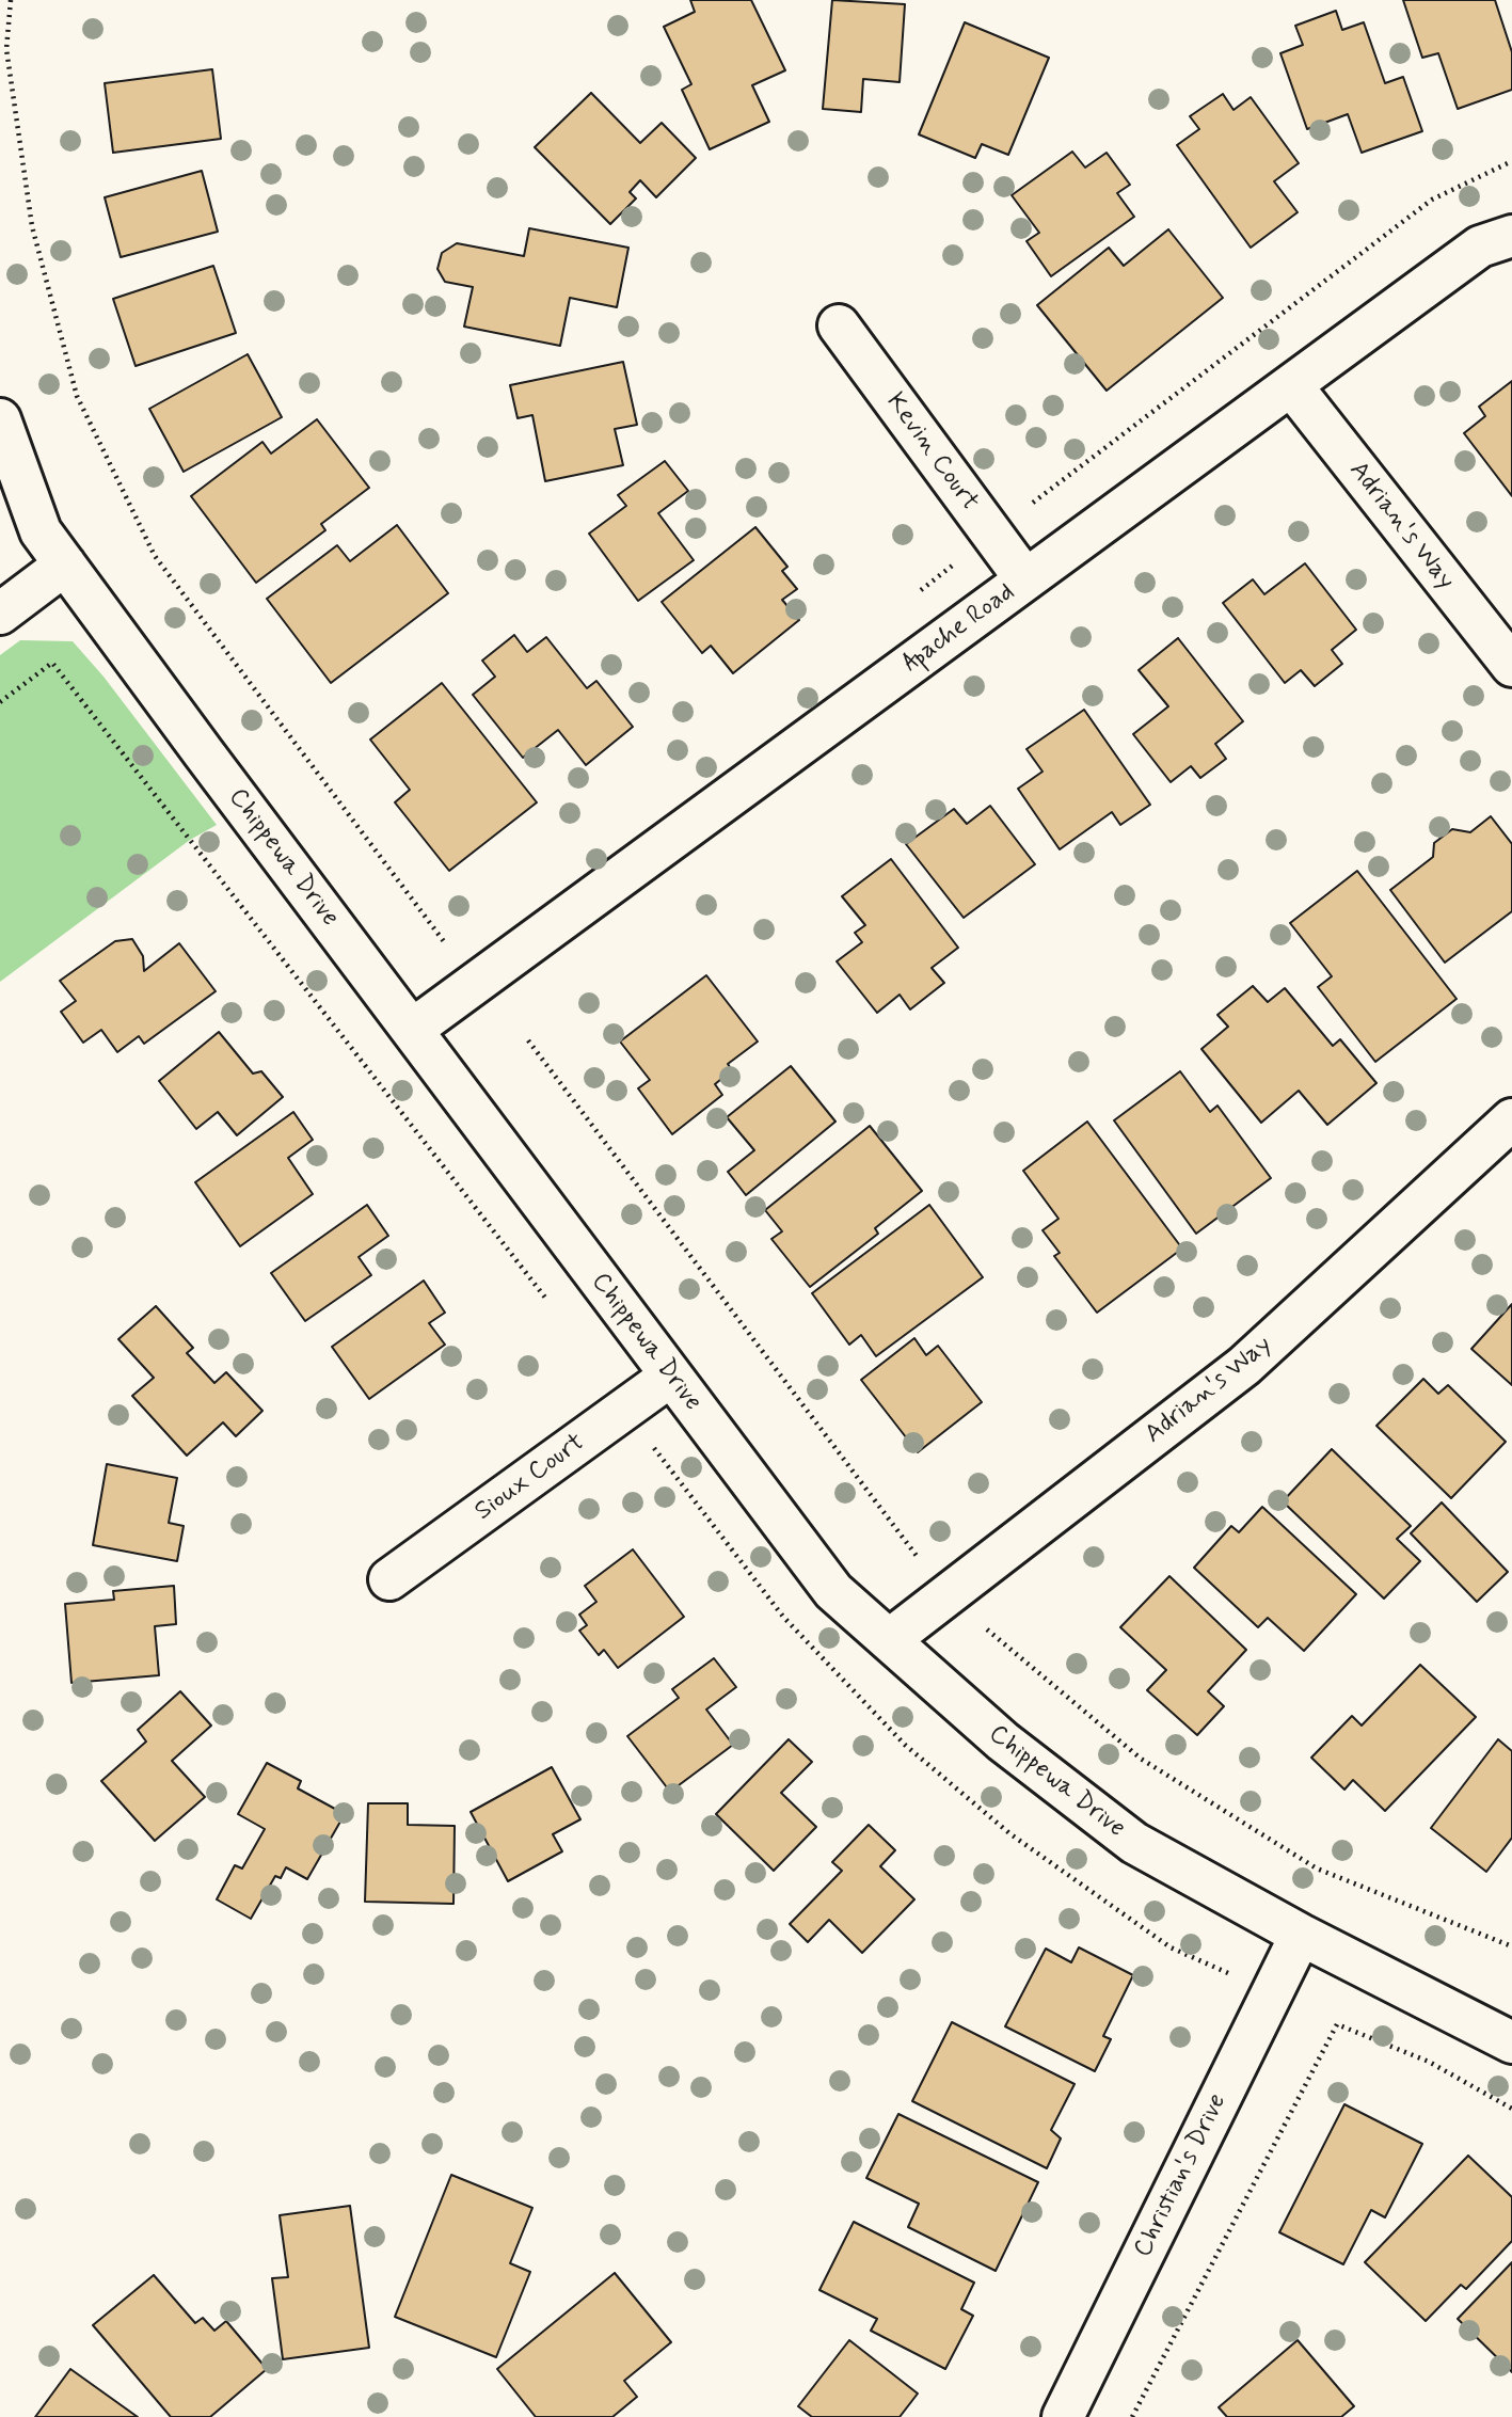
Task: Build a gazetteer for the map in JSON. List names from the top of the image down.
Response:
{
  "streets": {
    "street": [
      "Kevin Court",
      "Adrian's Way",
      "Apache Road",
      "Chippewa Drive",
      "Sioux Court",
      "Christian's Drive"
    ]
  },
  "crossings": [
    ["Kevin Court", "Apache Road"],
    ["Adrian's Way", "Apache Road"],
    ["Adrian's Way", "Chippewa Drive"],
    ["Apache Road", "Chippewa Drive"],
    ["Chippewa Drive", "Sioux Court"],
    ["Chippewa Drive", "Christian's Drive"]
  ]
}
